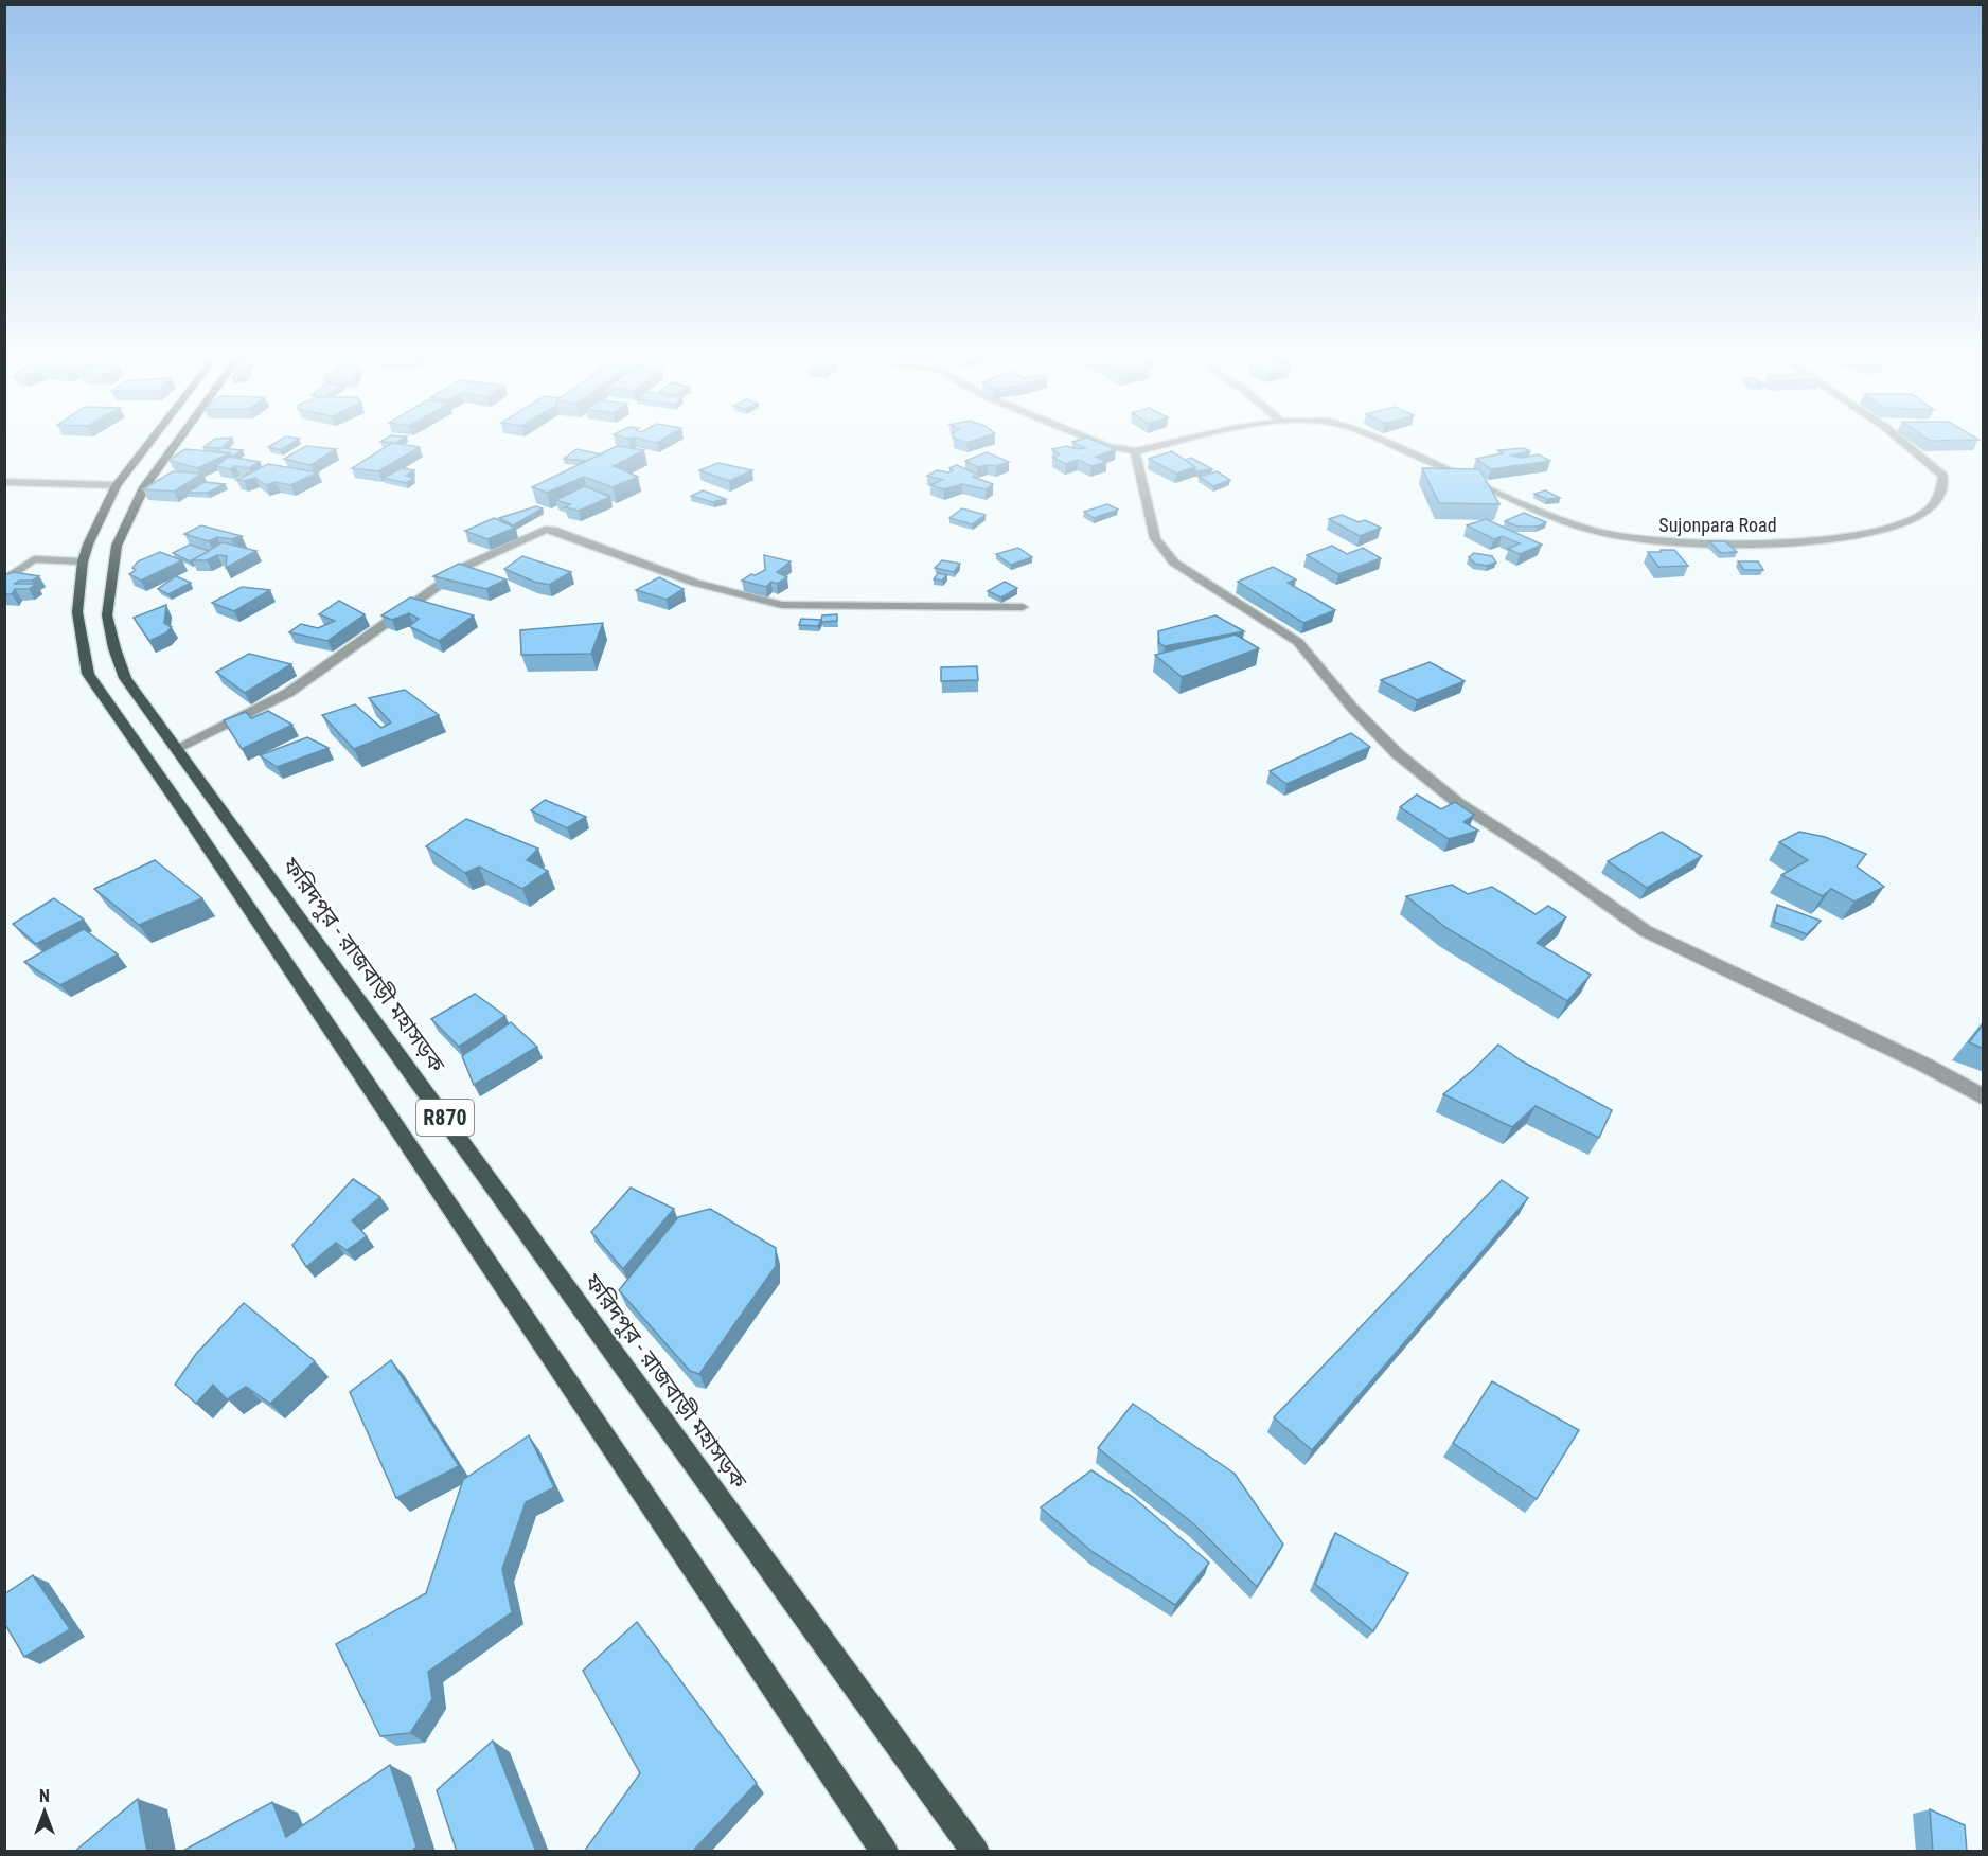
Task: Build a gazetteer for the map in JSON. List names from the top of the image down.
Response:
{
  "streets": {
    "main road": ["ফরিদপুর - রাজবাড়ী মহাসড়ক", "R870"],
    "street": ["Sujonpara Road"]
  },
  "north": "top"
}
